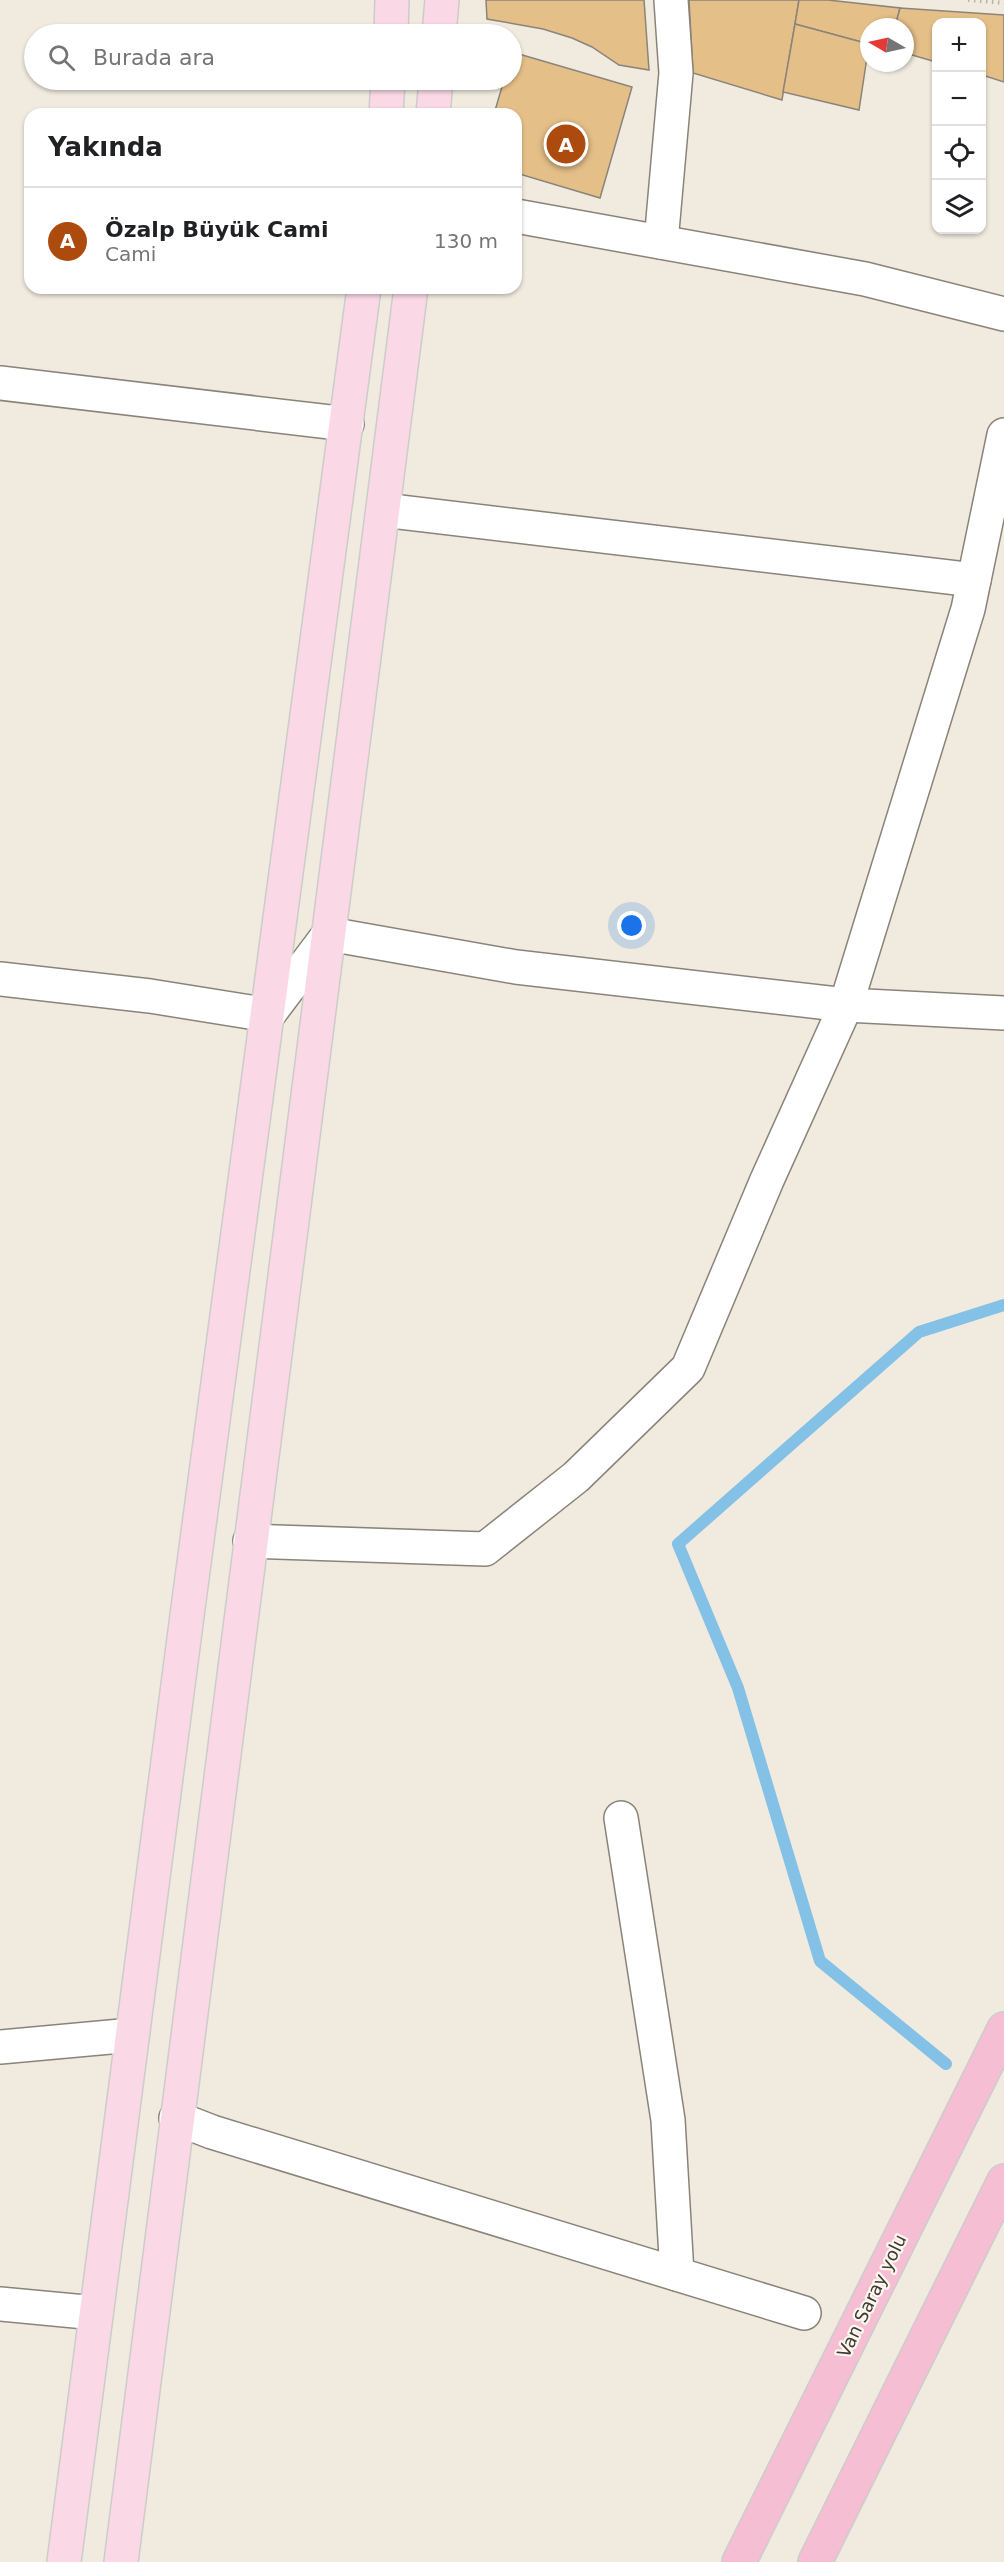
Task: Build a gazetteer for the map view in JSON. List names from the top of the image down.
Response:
{
  "streets": {
    "highway": ["Van Saray yolu"]
  },
  "north": "left",
  "page": {
    "map_buttons": ["+", "−"],
    "search": "Burada ara",
    "heading": "Yakında",
    "pins": "A",
    "list": [
      {
        "mark": "A",
        "name": "Özalp Büyük Cami",
        "note": "Cami",
        "value": "130 m"
      }
    ]
  }
}
